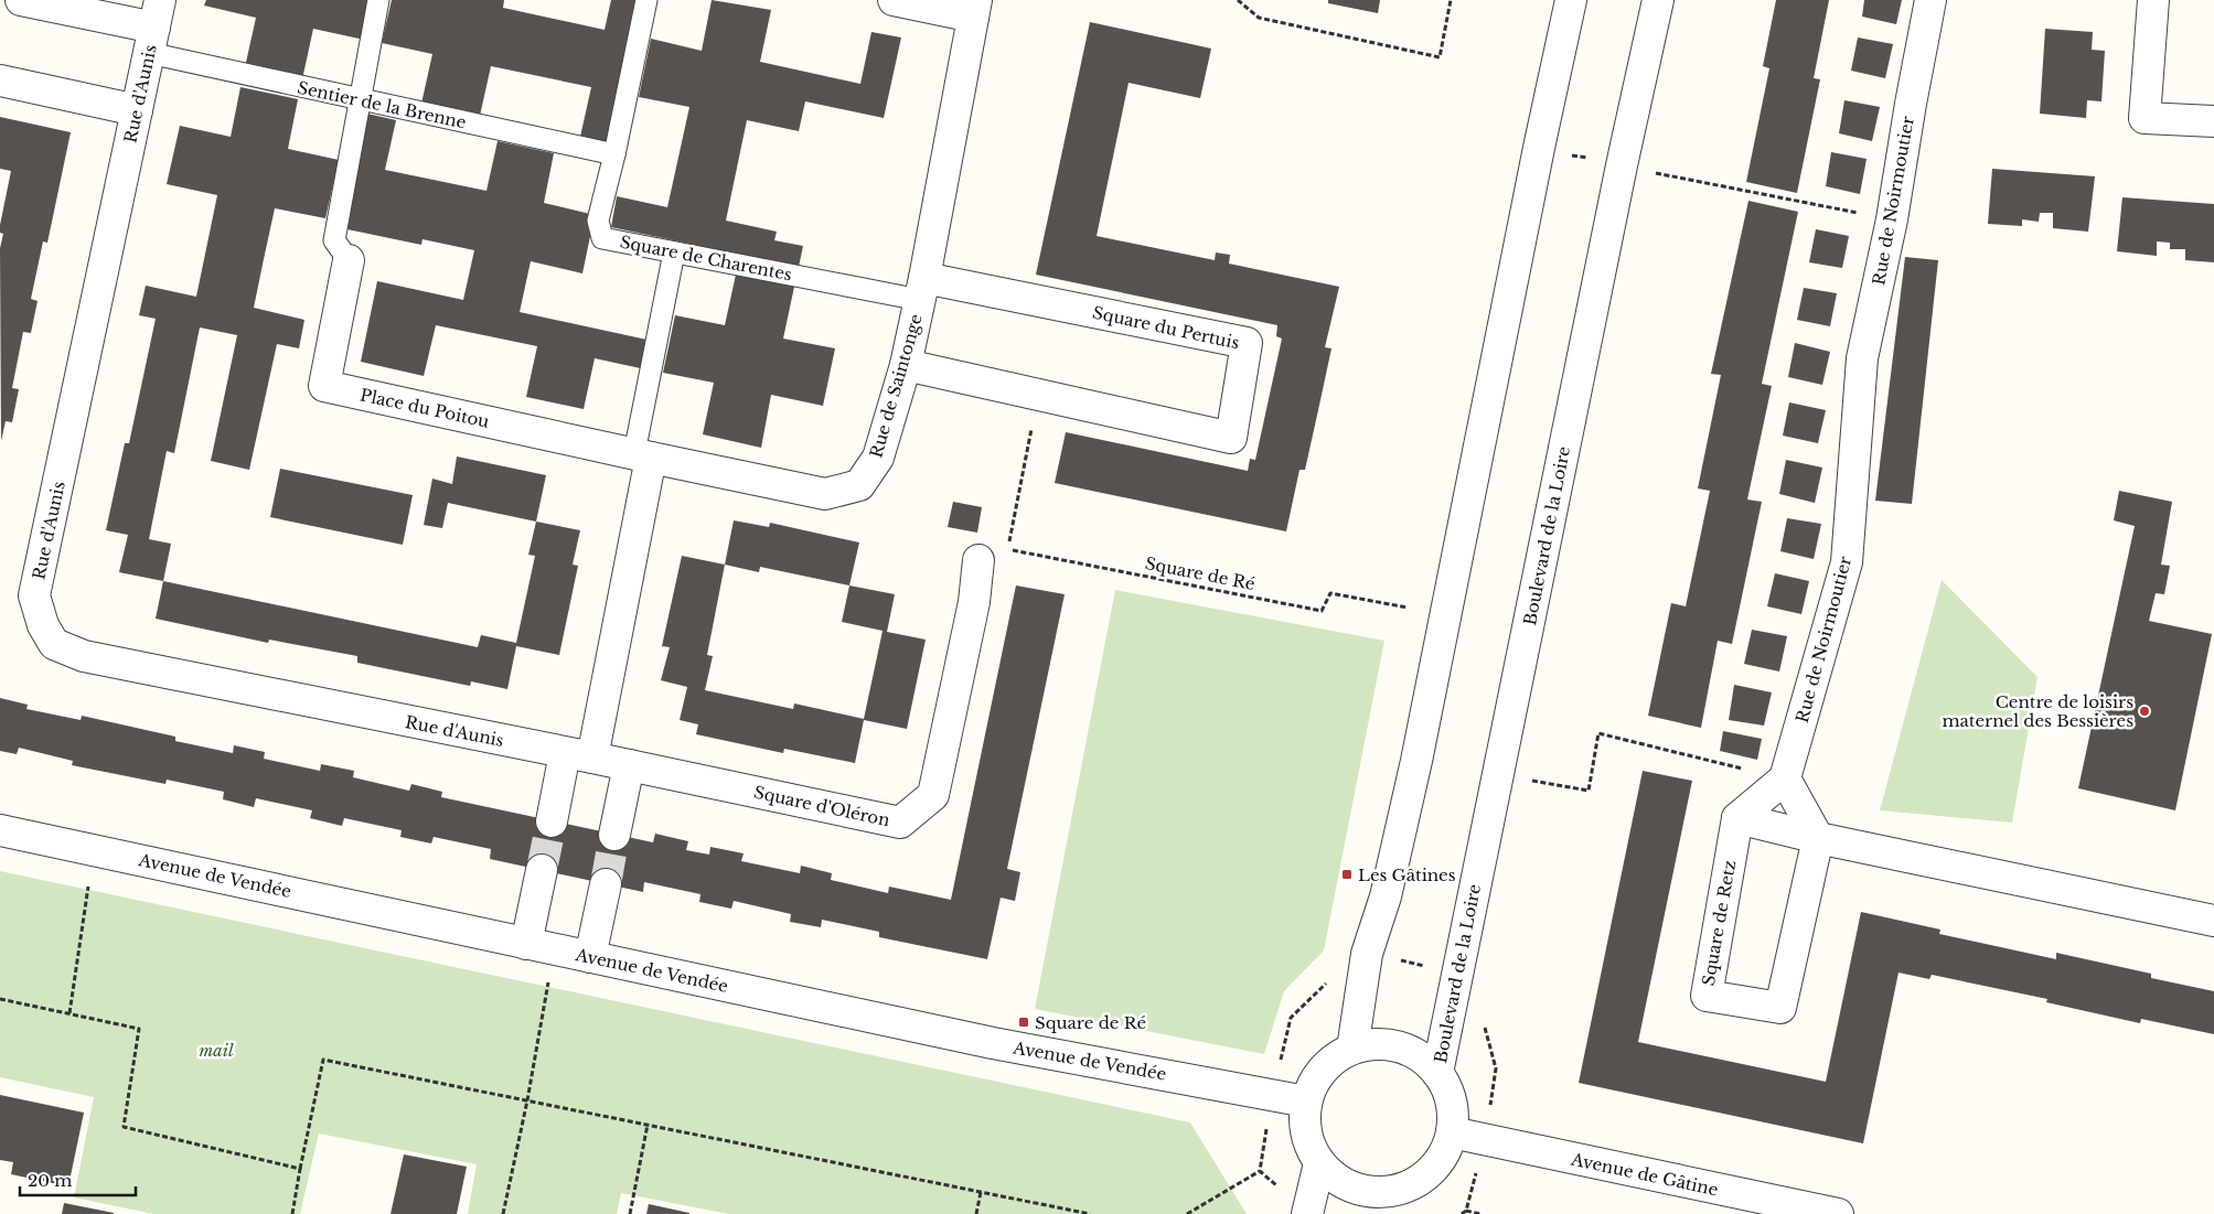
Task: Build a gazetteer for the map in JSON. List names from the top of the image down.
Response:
{
  "streets": {
    "street": [
      "Rue d'Aunis",
      "Rue de Noirmoutier",
      "Square du Pertuis",
      "Rue de Saintonge",
      "Place du Poitou",
      "Boulevard de la Loire",
      "Square d'Oléron",
      "Avenue de Vendée",
      "Square de Retz",
      "Avenue de Gâtine"
    ],
    "lane": ["Sentier de la Brenne", "Square de Charentes"],
    "path": ["Square de Ré"]
  },
  "crossings": [
    ["Rue d'Aunis", "Sentier de la Brenne"],
    ["Rue d'Aunis", "Square d'Oléron"],
    ["Sentier de la Brenne", "Square de Charentes"],
    ["Square de Charentes", "Square du Pertuis"],
    ["Square de Charentes", "Rue de Saintonge"],
    ["Square du Pertuis", "Rue de Saintonge"],
    ["Square du Pertuis", "Square de Ré"],
    ["Rue de Saintonge", "Place du Poitou"],
    ["Boulevard de la Loire", "Avenue de Vendée"],
    ["Boulevard de la Loire", "Avenue de Gâtine"],
    ["Avenue de Vendée", "Avenue de Gâtine"]
  ],
  "parks": ["mail"],
  "places": {
    "other": ["Centre de loisirs maternel des Bessières"],
    "transit": ["Les Gâtines", "Square de Ré"]
  },
  "scale_bar": "20 m"
}
